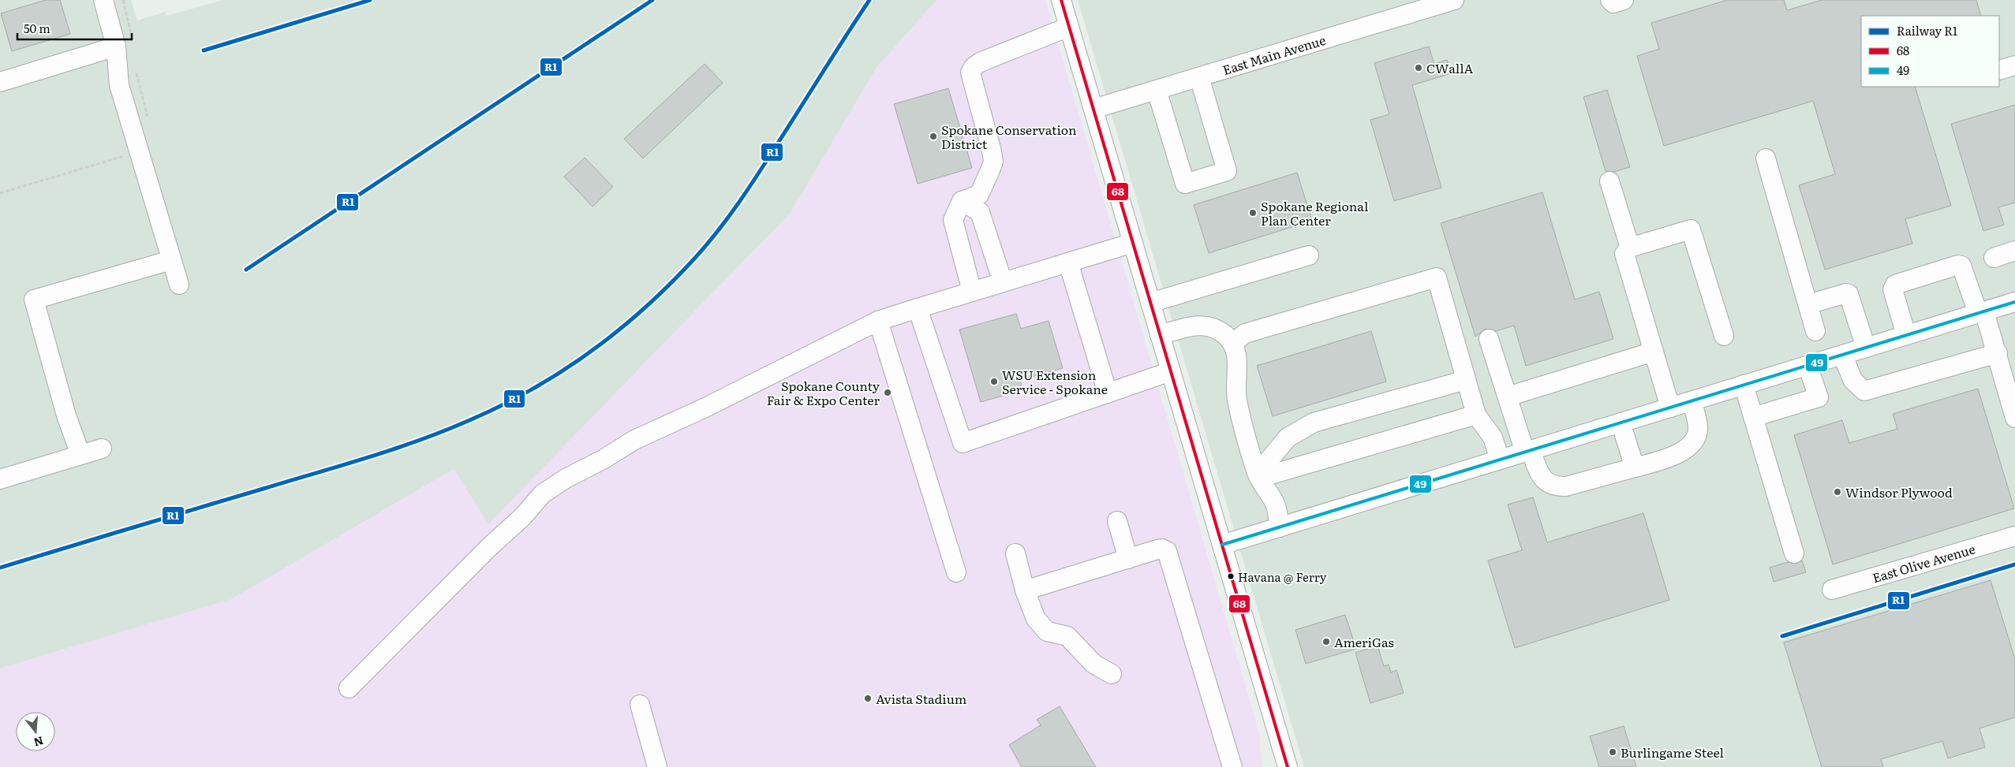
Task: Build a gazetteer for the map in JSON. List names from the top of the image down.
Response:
{
  "streets": {
    "street": ["East Main Avenue", "East Olive Avenue"]
  },
  "places": [
    "CWallA",
    "Spokane Conservation District",
    "Spokane Regional Plan Center",
    "WSU Extension Service - Spokane",
    "Spokane County Fair & Expo Center",
    "Windsor Plywood",
    "Havana @ Ferry",
    "AmeriGas",
    "Avista Stadium",
    "Burlingame Steel"
  ],
  "lines": ["rail line R1", "transit line 68", "transit line 49"],
  "legend": ["Railway R1", "68", "49"],
  "scale_bar": "50 m",
  "north": "bottom"
}
